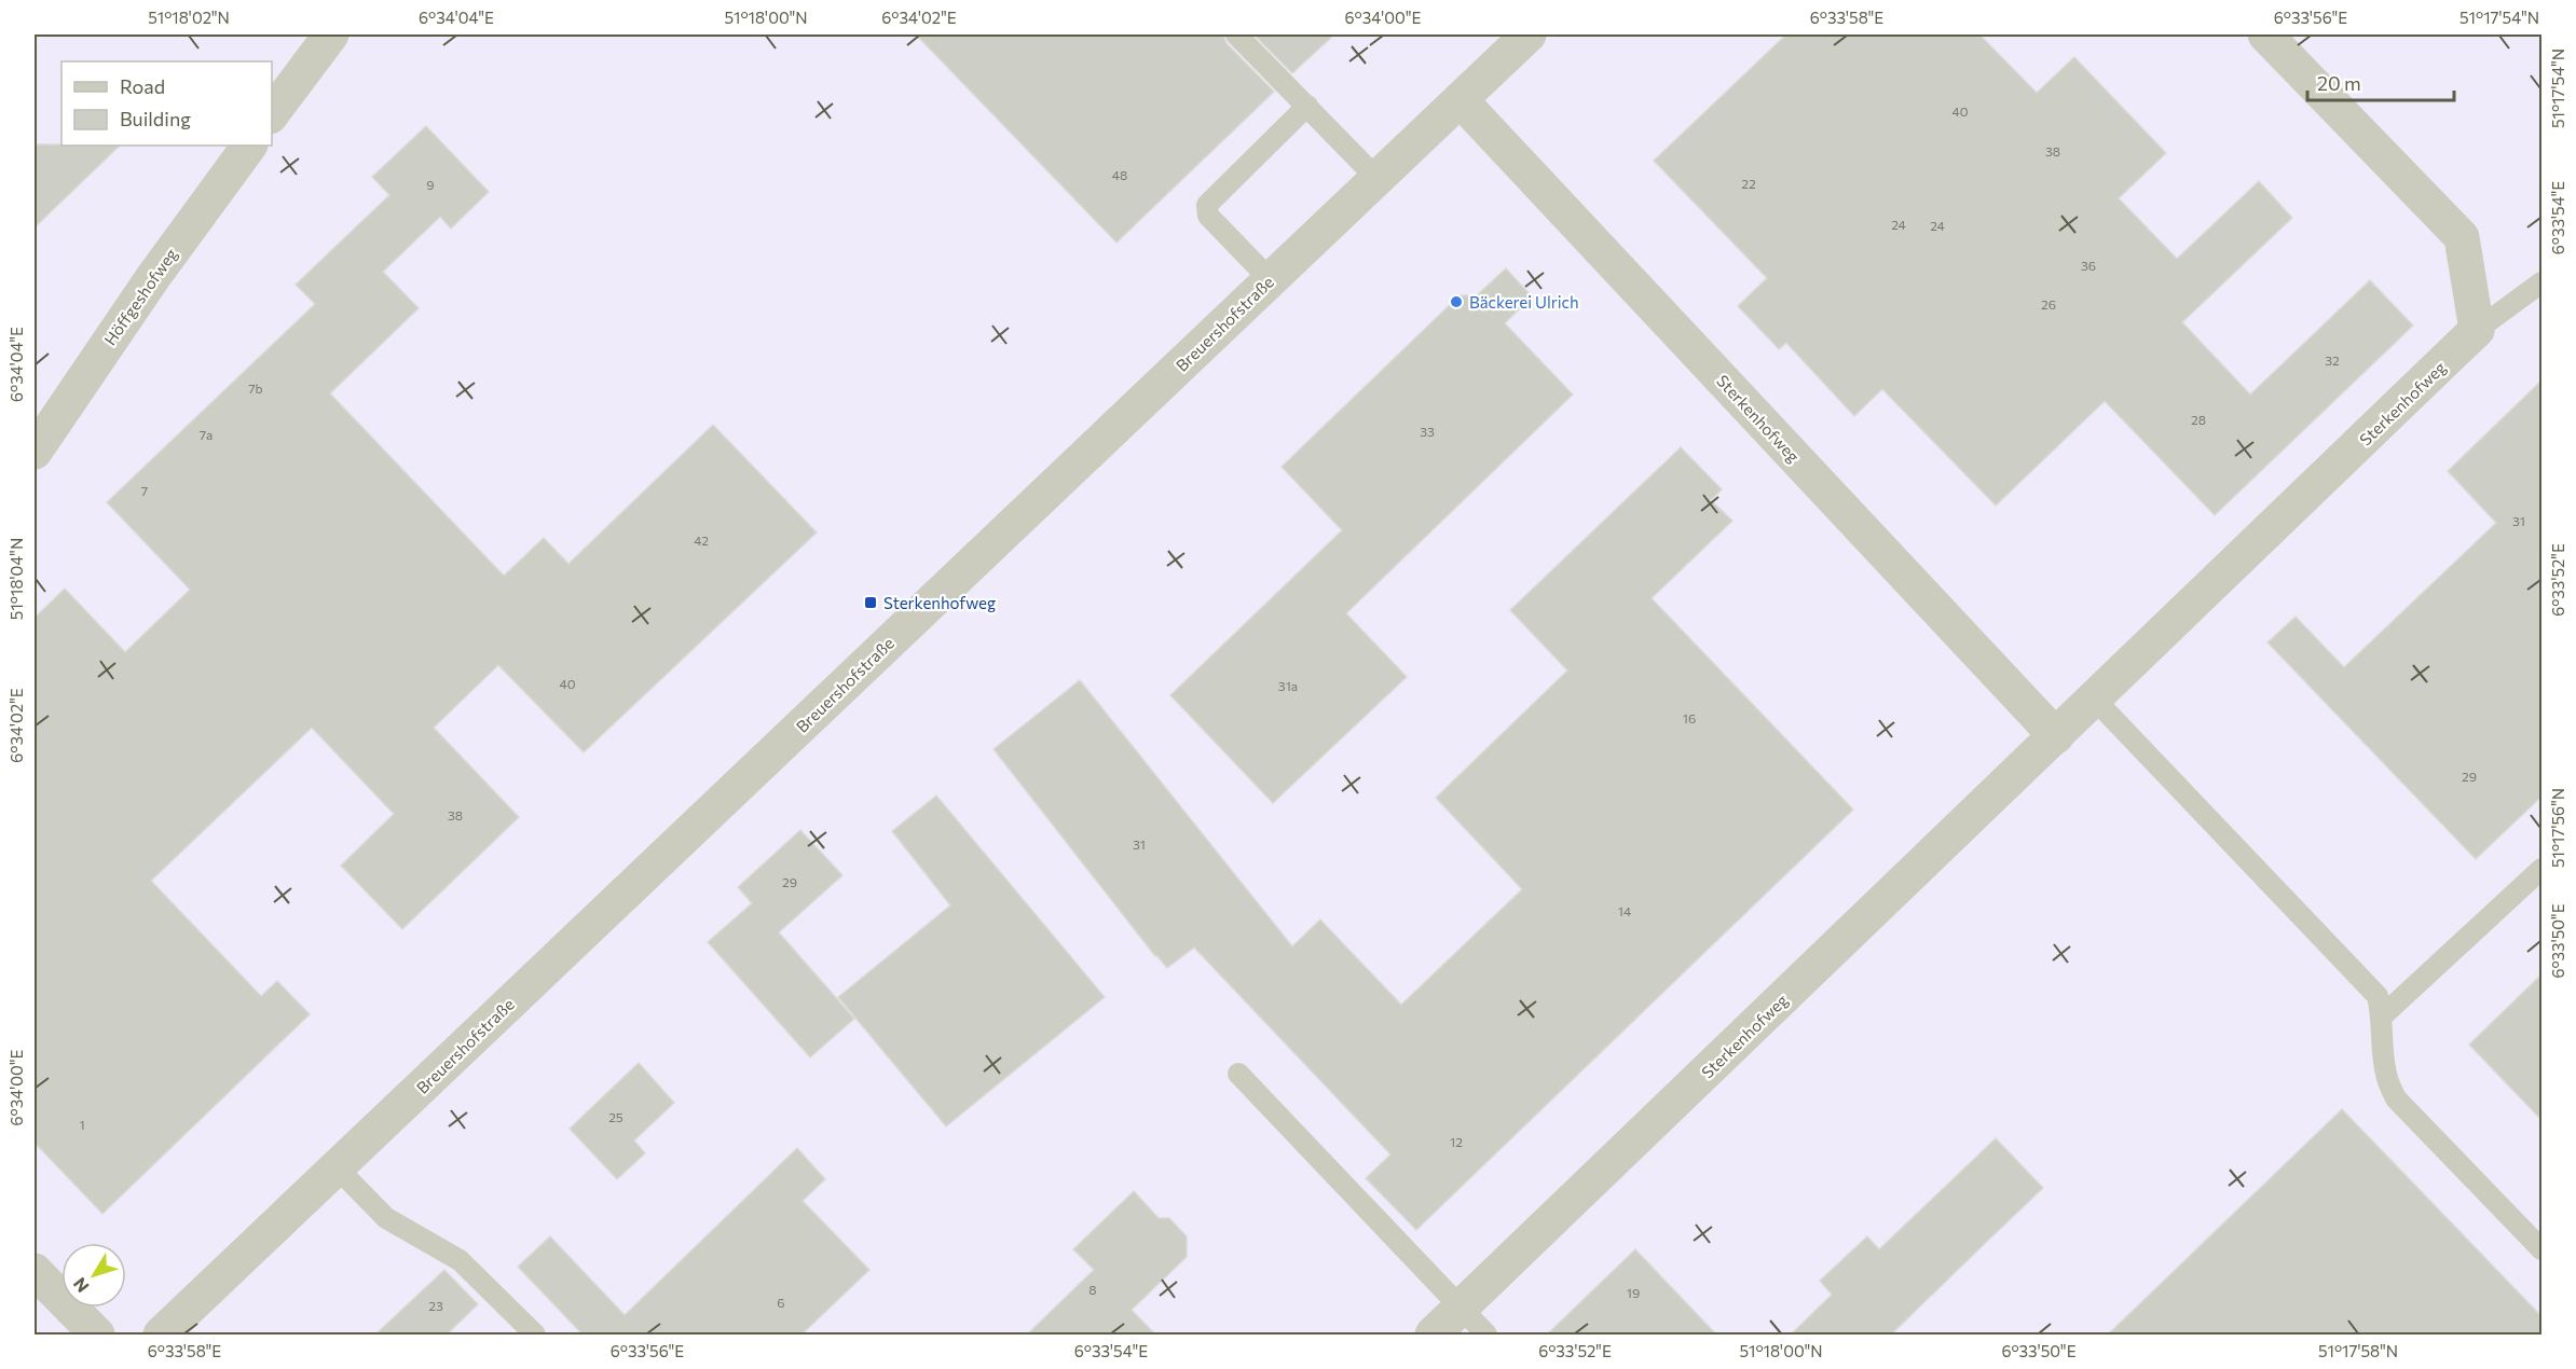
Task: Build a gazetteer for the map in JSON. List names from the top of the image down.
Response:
{
  "streets": {
    "street": ["Höffgeshofweg", "Breuershofstraße", "Sterkenhofweg"]
  },
  "crossings": [
    ["Breuershofstraße", "Sterkenhofweg"]
  ],
  "places": {
    "other": ["Bäckerei Ulrich"],
    "transit": ["Sterkenhofweg"]
  },
  "house_numbers": [
    "40",
    "38",
    "48",
    "22",
    "9",
    "24",
    "24",
    "36",
    "26",
    "32",
    "7b",
    "28",
    "33",
    "7a",
    "7",
    "31",
    "42",
    "40",
    "31a",
    "16",
    "29",
    "38",
    "31",
    "29",
    "14",
    "25",
    "1",
    "12",
    "8",
    "19",
    "6",
    "23"
  ],
  "legend": ["Road", "Building"],
  "scale_bar": "20 m",
  "north": "bottom left",
  "coordinates": [
    "51°18'02\"N",
    "6°34'04\"E",
    "51°18'00\"N",
    "6°34'02\"E",
    "6°34'00\"E",
    "6°33'58\"E",
    "6°33'56\"E",
    "51°17'54\"N",
    "6°33'54\"E",
    "51°18'04\"N",
    "6°33'52\"E",
    "51°17'56\"N",
    "6°33'50\"E",
    "51°17'58\"N"
  ]
}
